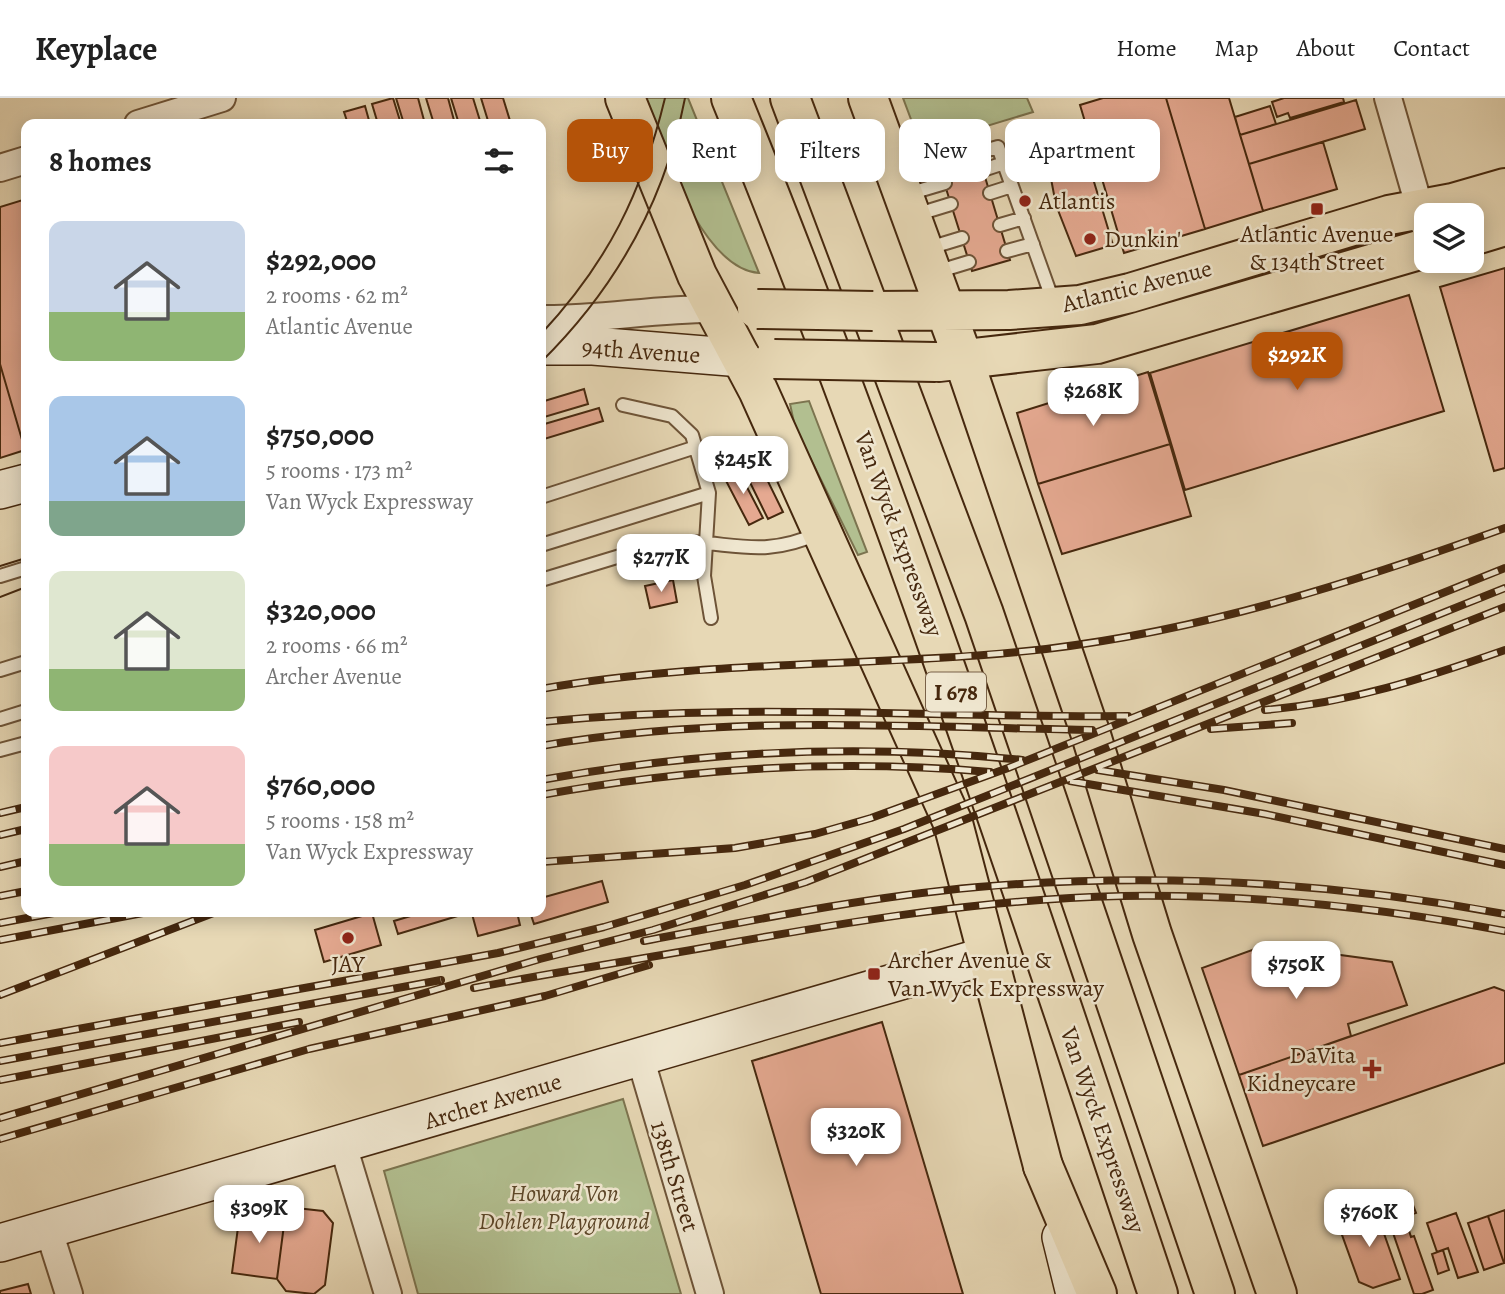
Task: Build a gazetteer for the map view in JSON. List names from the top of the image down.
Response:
{
  "streets": {
    "main road": ["Atlantic Avenue", "Van Wyck Expressway", "I 678"],
    "street": ["94th Avenue", "Archer Avenue", "138th Street"]
  },
  "crossings": [
    ["Atlantic Avenue", "94th Avenue"],
    ["Archer Avenue", "138th Street"]
  ],
  "parks": ["Howard Von Dohlen Playground"],
  "places": {
    "other": ["Atlantis", "Dunkin'", "JAY"],
    "transit": ["Atlantic Avenue & 134th Street", "Archer Avenue & Van Wyck Expressway"],
    "health": ["DaVita Kidneycare"]
  },
  "page": {
    "header": "Keyplace",
    "nav": [
      "Home",
      "Map",
      "About",
      "Contact"
    ],
    "chip": [
      "Buy",
      "Rent",
      "Filters",
      "New",
      "Apartment"
    ],
    "heading": "8 homes",
    "list": [
      {
        "name": "$292,000",
        "note": "2 rooms · 62 m² · Atlantic Avenue"
      },
      {
        "name": "$750,000",
        "note": "5 rooms · 173 m² · Van Wyck Expressway"
      },
      {
        "name": "$320,000",
        "note": "2 rooms · 66 m² · Archer Avenue"
      },
      {
        "name": "$760,000",
        "note": "5 rooms · 158 m² · Van Wyck Expressway"
      }
    ],
    "price": [
      "$292K",
      "$268K",
      "$245K",
      "$277K",
      "$750K",
      "$320K",
      "$309K",
      "$760K"
    ]
  }
}
